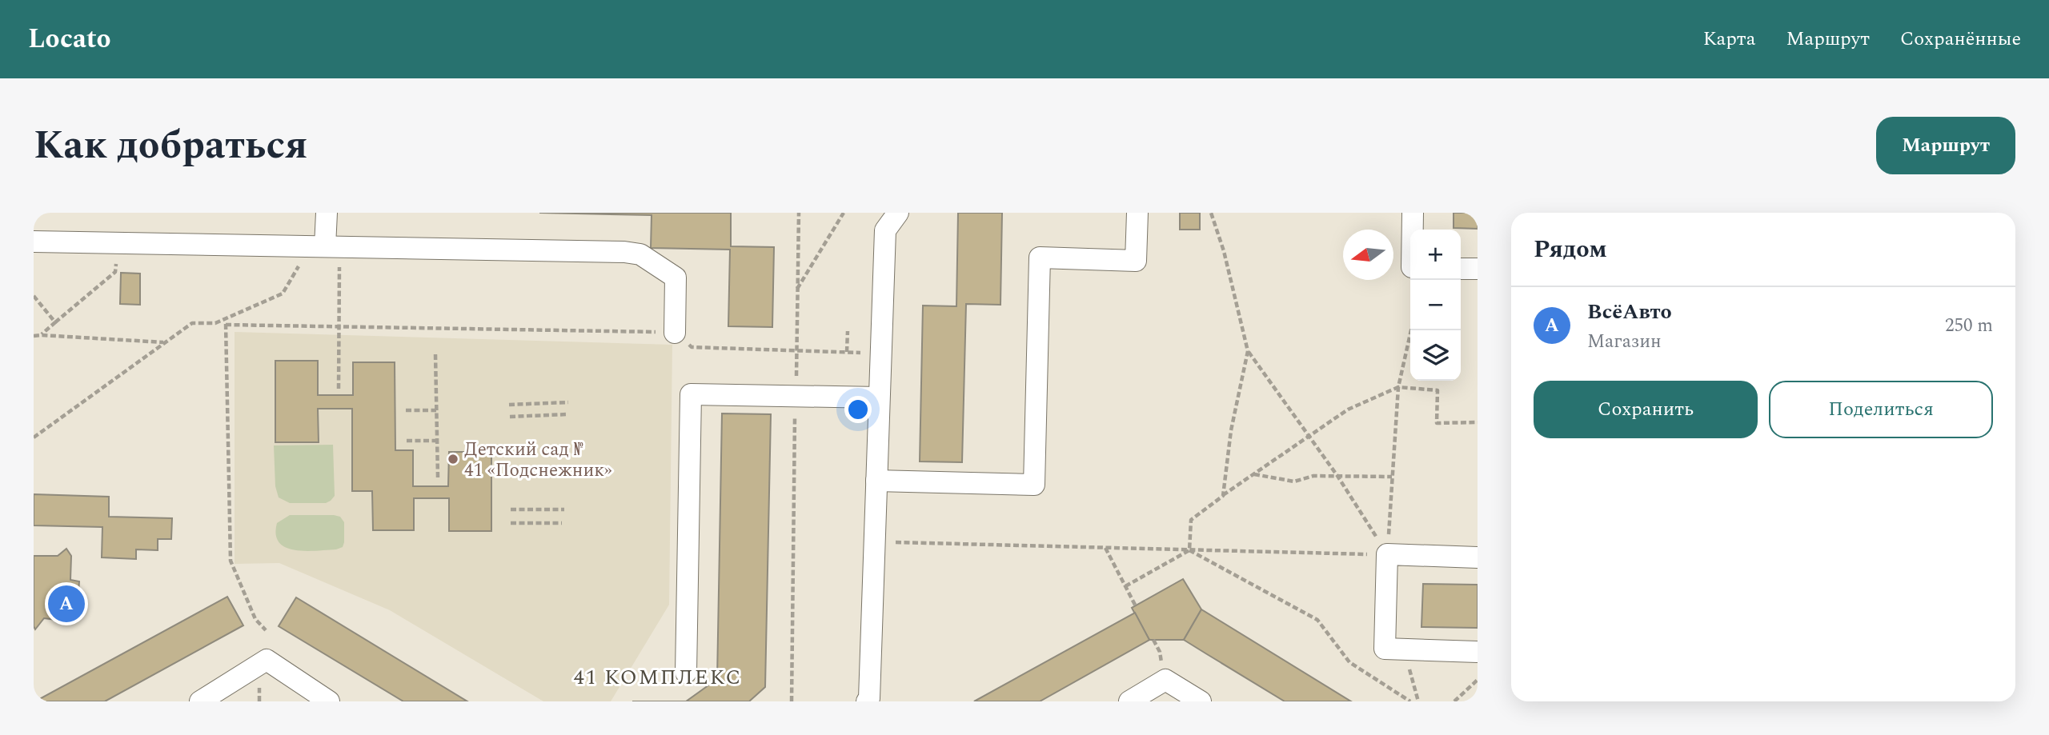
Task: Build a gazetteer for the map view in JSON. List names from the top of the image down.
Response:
{
  "districts": ["41 КОМПЛЕКС"],
  "places": ["Детский сад № 41 «Подснежник»"],
  "north": "left",
  "page": {
    "header": "Locato",
    "nav": ["Карта", "Маршрут", "Сохранённые"],
    "title": "Как добраться",
    "buttons": [
      "Маршрут",
      ["Сохранить", "Поделиться"]
    ],
    "heading": "Рядом",
    "map_buttons": ["+", "−"],
    "list": [
      {
        "mark": "A",
        "name": "ВсёАвто",
        "note": "Магазин",
        "value": "250 m"
      }
    ],
    "pins": "A"
  }
}
